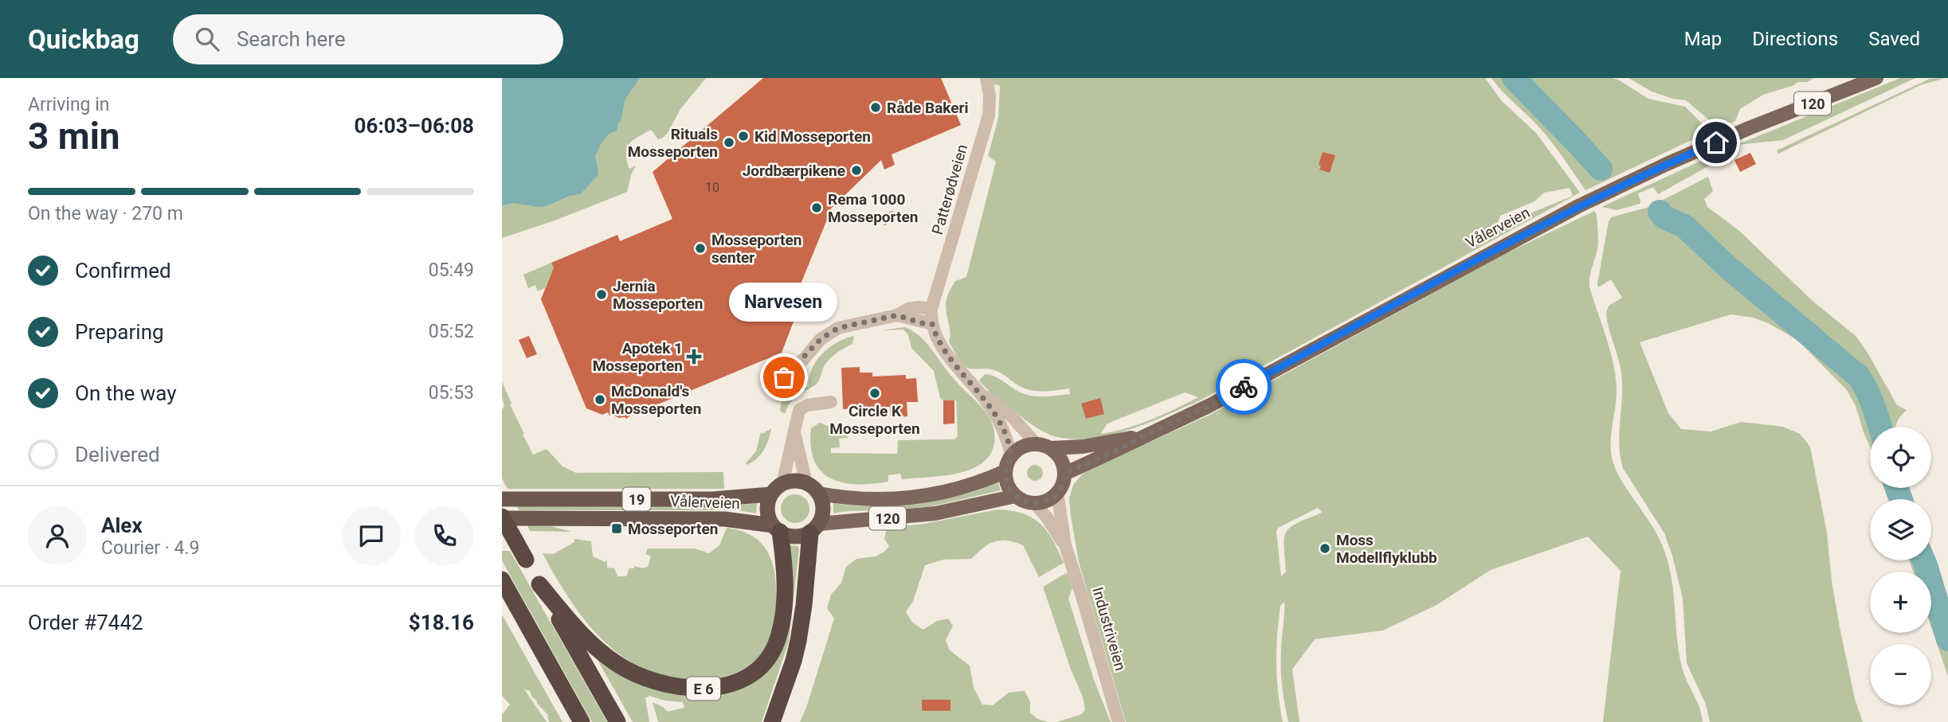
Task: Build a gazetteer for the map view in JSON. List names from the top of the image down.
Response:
{
  "streets": {
    "highway": ["Vålerveien", "19", "E 6"],
    "main road": ["120"],
    "street": ["Patterødveien", "Industriveien"]
  },
  "crossings": [
    ["120", "Patterødveien"],
    ["120", "Vålerveien"],
    ["120", "19"],
    ["120", "Industriveien"],
    ["120", "E 6"],
    ["Patterødveien", "Vålerveien"],
    ["Patterødveien", "Industriveien"],
    ["Vålerveien", "19"],
    ["Vålerveien", "Industriveien"],
    ["Vålerveien", "E 6"],
    ["19", "E 6"]
  ],
  "places": {
    "other": [
      "Råde Bakeri",
      "Kid Mosseporten",
      "Rituals Mosseporten",
      "Jordbærpikene",
      "Rema 1000 Mosseporten",
      "Mosseporten senter",
      "Jernia Mosseporten",
      "Narvesen",
      "Circle K Mosseporten",
      "McDonald's Mosseporten",
      "Moss Modellflyklubb"
    ],
    "health": ["Apotek 1 Mosseporten"],
    "transit": ["Mosseporten"]
  },
  "house_numbers": ["10"],
  "page": {
    "header": "Quickbag",
    "search": "Search here",
    "nav": ["Map", "Directions", "Saved"],
    "heading": ["3 min", "Arriving in", "06:03–06:08"],
    "panel": [
      "Alex",
      "Courier · 4.9",
      "Order #7442",
      "$18.16"
    ],
    "bar": "On the way · 270 m",
    "list": [
      ["Confirmed", "05:49"],
      ["Preparing", "05:52"],
      ["On the way", "05:53"],
      "Delivered"
    ],
    "bubble": "Narvesen",
    "map_buttons": ["+", "−"]
  }
}
